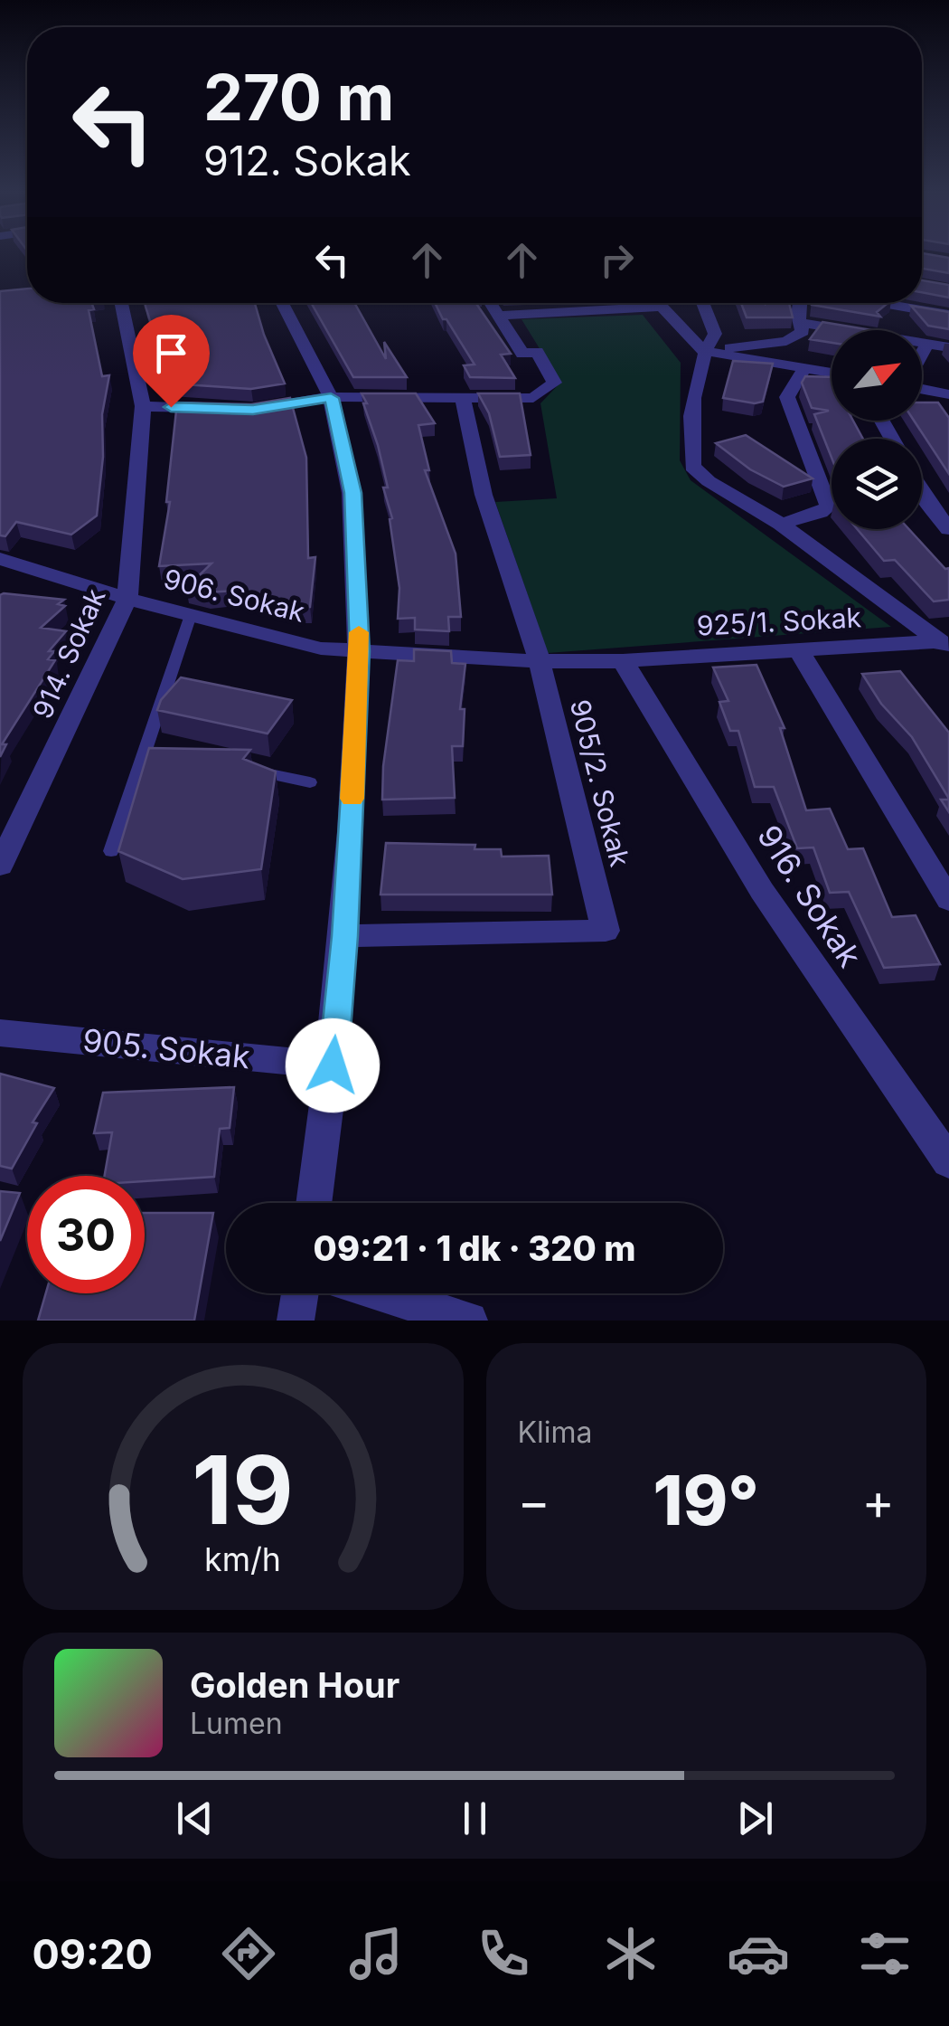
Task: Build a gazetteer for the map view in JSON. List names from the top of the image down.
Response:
{
  "streets": {
    "street": [
      "906. Sokak",
      "925/1. Sokak",
      "914. Sokak",
      "905/2. Sokak",
      "916. Sokak",
      "905. Sokak"
    ]
  },
  "crossings": [
    ["906. Sokak", "925/1. Sokak"],
    ["906. Sokak", "914. Sokak"],
    ["906. Sokak", "905/2. Sokak"],
    ["906. Sokak", "916. Sokak"],
    ["925/1. Sokak", "916. Sokak"]
  ],
  "north": "top right",
  "page": {
    "turn": ["270 m", "912. Sokak"],
    "limit": "30",
    "trip": "09:21 · 1 dk · 320 m",
    "tile": "Klima",
    "heat": ["−", "19°", "+"],
    "song": ["Golden Hour", "Lumen"],
    "tabs": "09:20",
    "gauge": ["19", "km/h"]
  }
}
